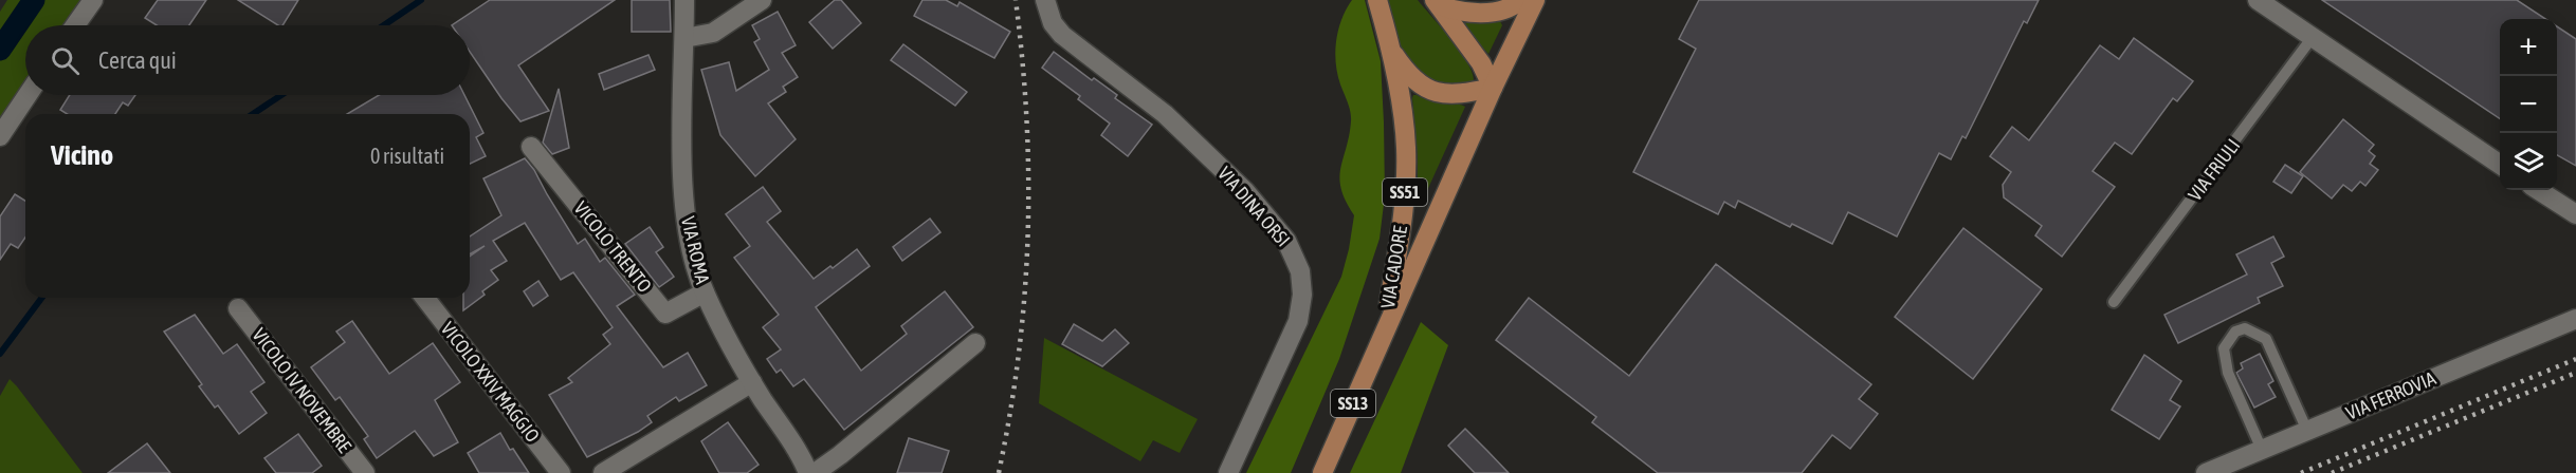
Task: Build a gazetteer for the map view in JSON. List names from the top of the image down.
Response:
{
  "streets": {
    "main road": ["SS51", "VIA CADORE", "SS13"],
    "street": [
      "VIA DINA ORSI",
      "VICOLO TRENTO",
      "VIA ROMA",
      "VICOLO XXIV MAGGIO",
      "VICOLO IV NOVEMBRE",
      "VIA FERROVIA"
    ],
    "lane": ["VIA FRIULI"]
  },
  "crossings": [
    ["VICOLO TRENTO", "VIA ROMA"],
    ["VIA CADORE", "SS13"]
  ],
  "page": {
    "map_buttons": ["+", "−"],
    "search": "Cerca qui",
    "heading": ["Vicino", "0 risultati"]
  }
}
